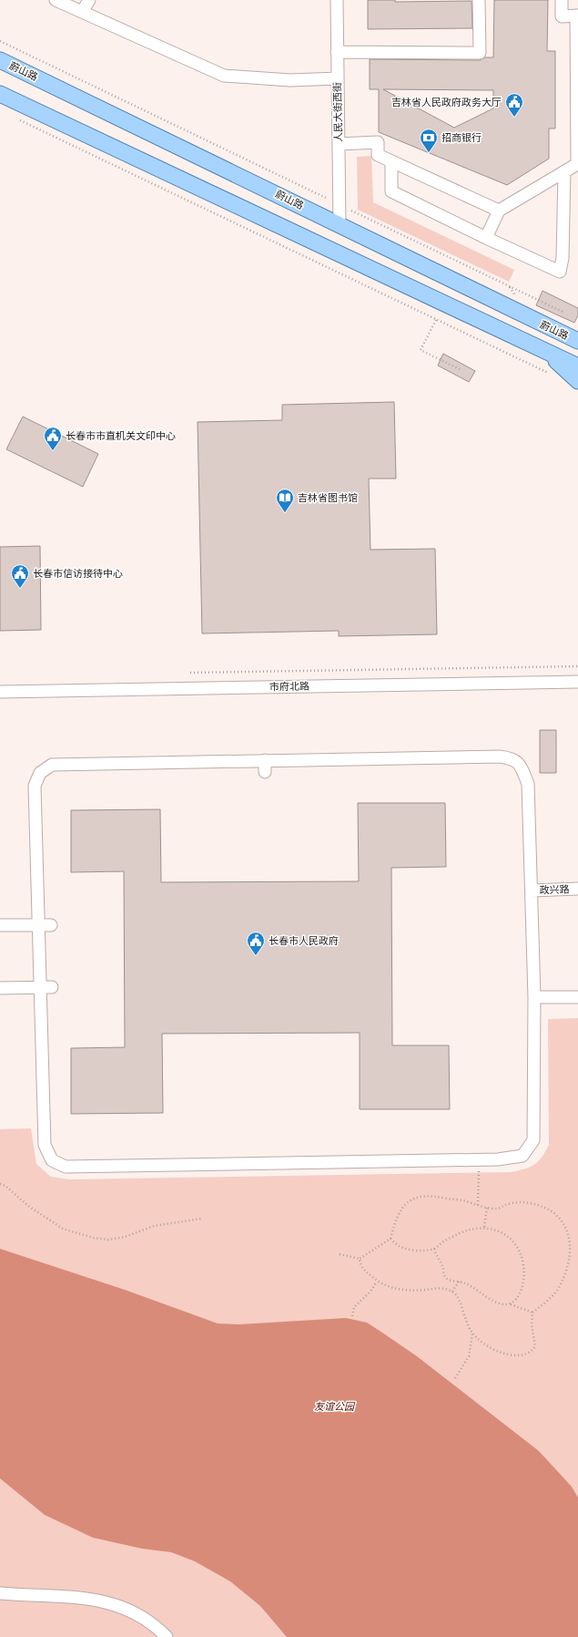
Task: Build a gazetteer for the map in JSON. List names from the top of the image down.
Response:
{
  "streets": {
    "main road": ["蔚山路"],
    "street": ["人民大街西街", "市府北路", "政兴路"]
  },
  "crossings": [
    ["蔚山路", "人民大街西街"]
  ],
  "parks": ["友谊公园"],
  "places": {
    "public building": [
      "吉林省人民政府政务大厅",
      "长春市市直机关文印中心",
      "长春市信访接待中心",
      "长春市人民政府"
    ],
    "bank": ["招商银行"],
    "library": ["吉林省图书馆"]
  }
}
